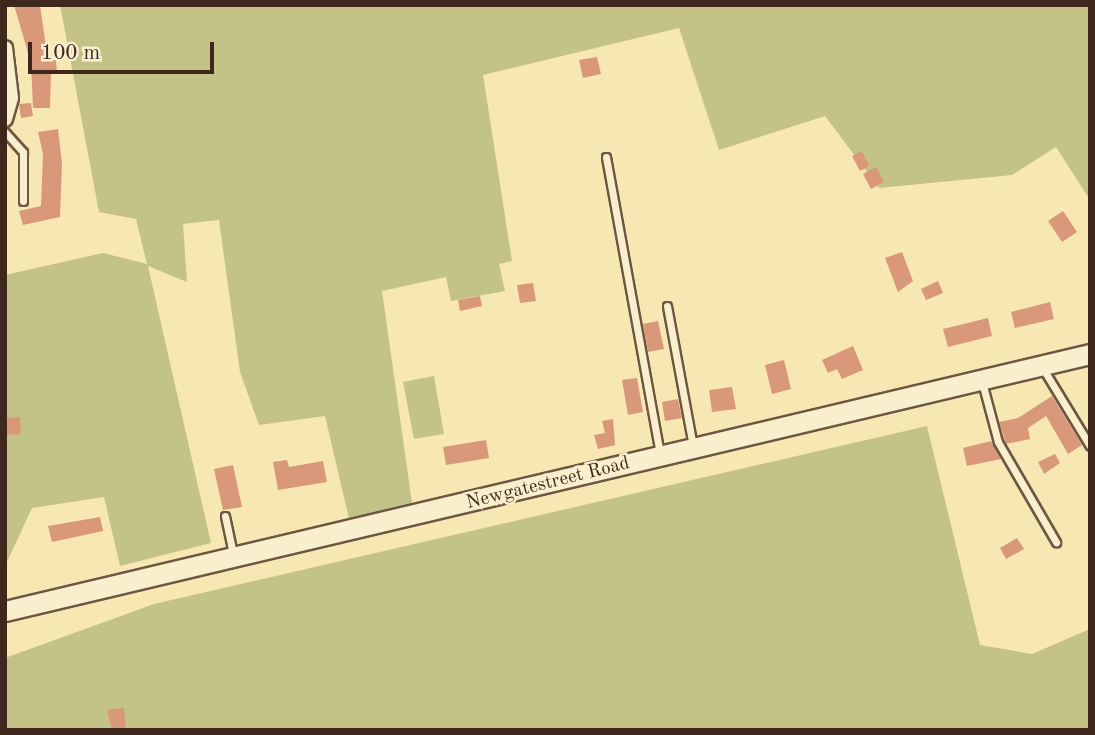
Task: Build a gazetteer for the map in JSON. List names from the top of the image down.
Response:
{
  "streets": {
    "street": ["Newgatestreet Road"]
  },
  "scale_bar": "100 m"
}
